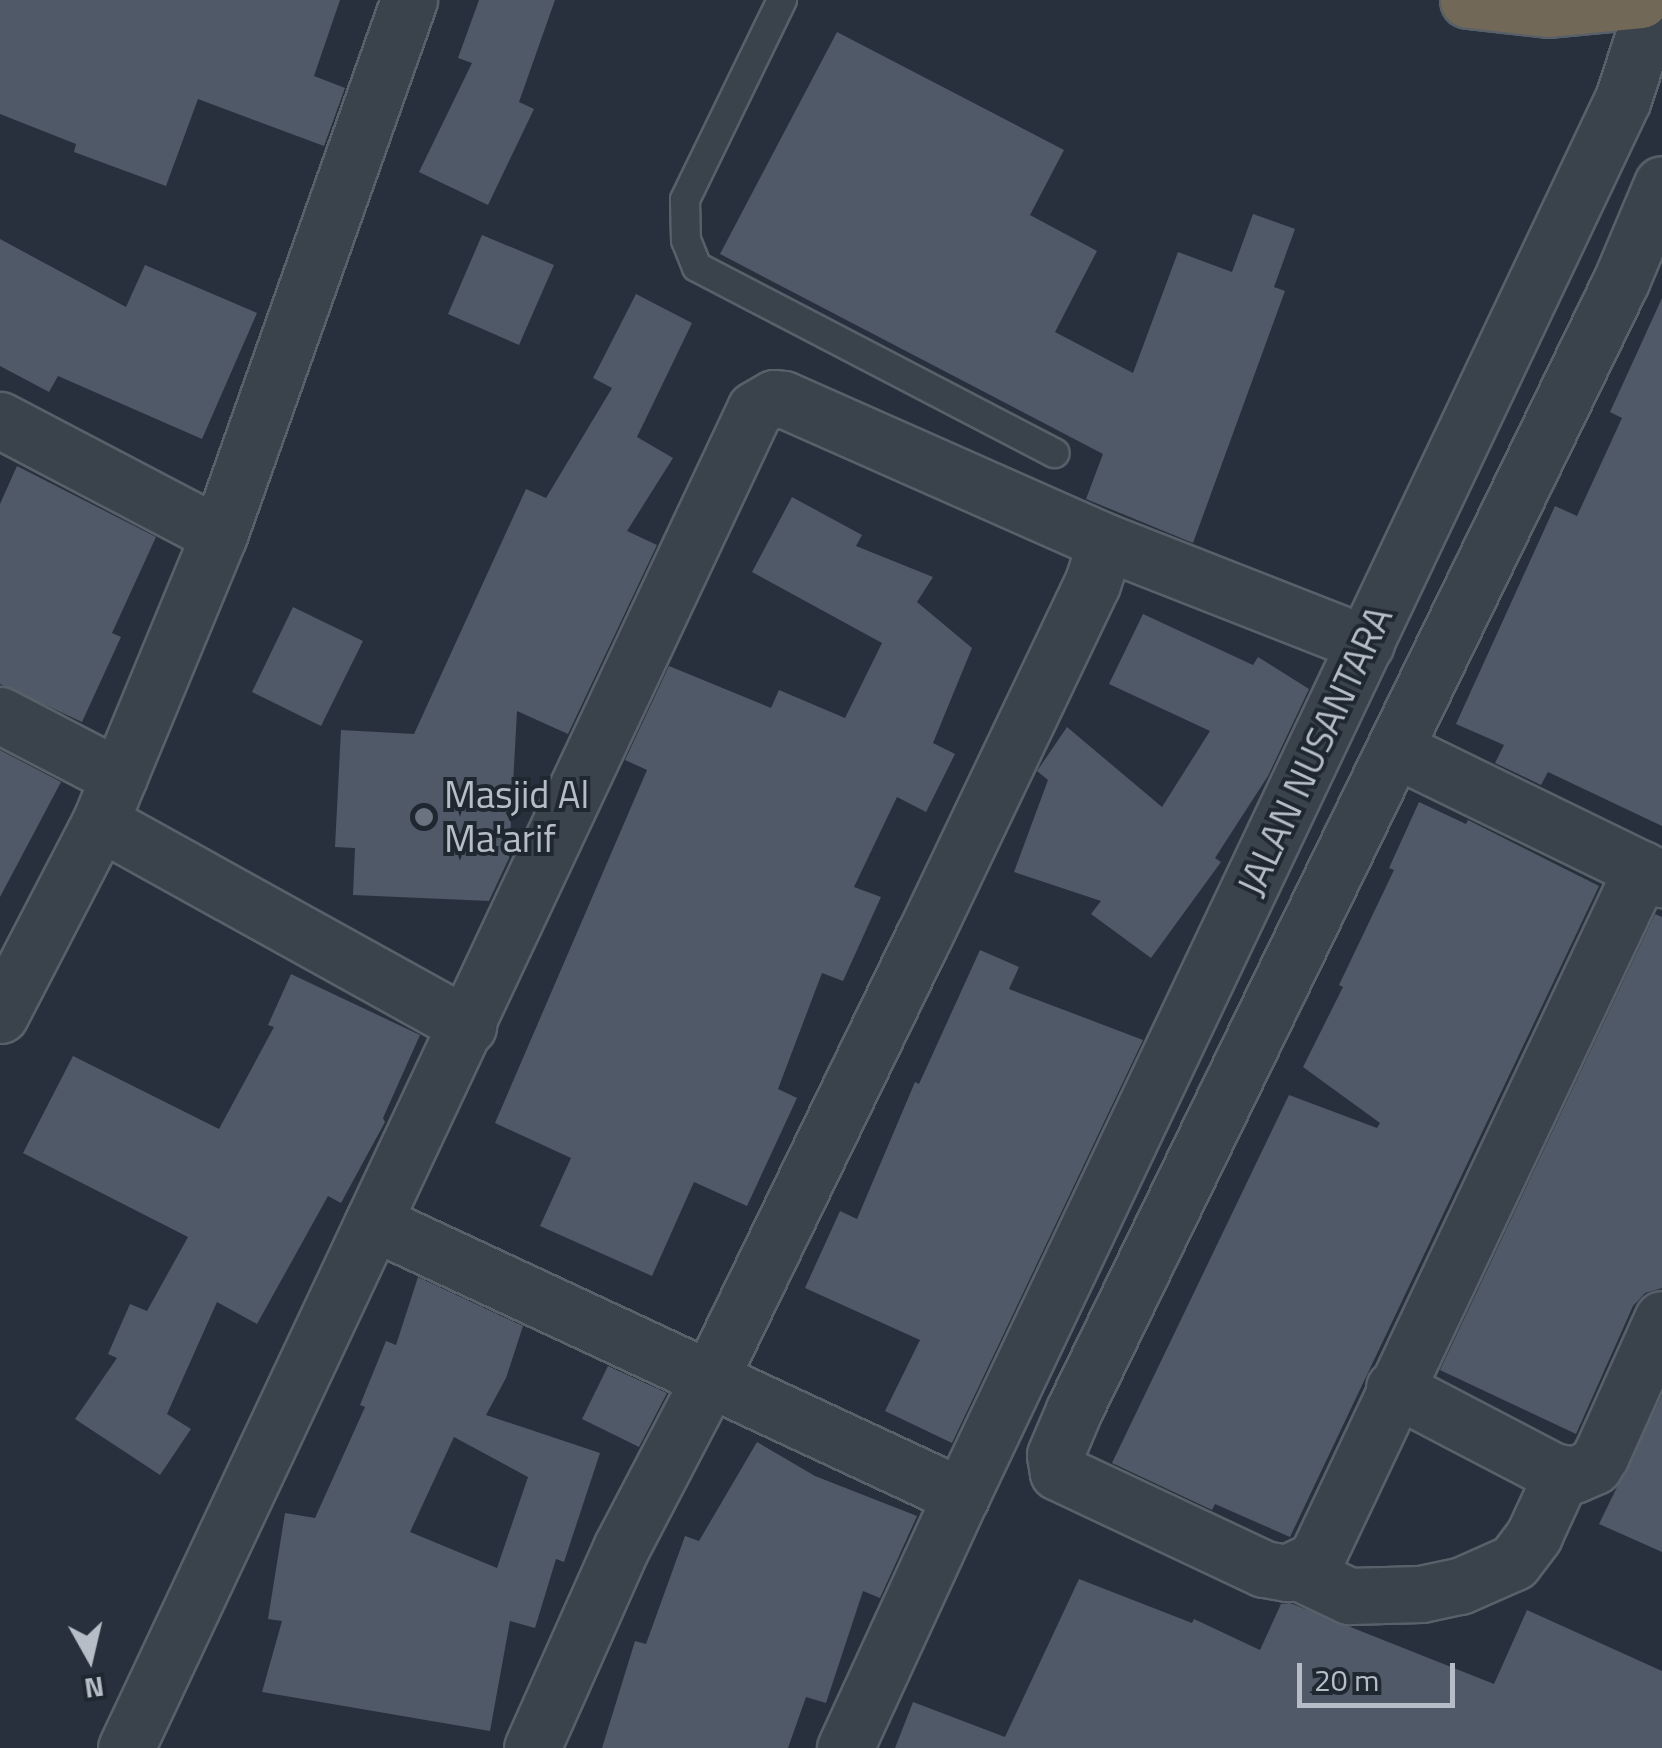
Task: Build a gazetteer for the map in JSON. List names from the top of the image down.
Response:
{
  "streets": {
    "street": ["JALAN NUSANTARA"]
  },
  "places": ["Masjid Al Ma'arif"],
  "scale_bar": "20 m",
  "north": "bottom"
}
